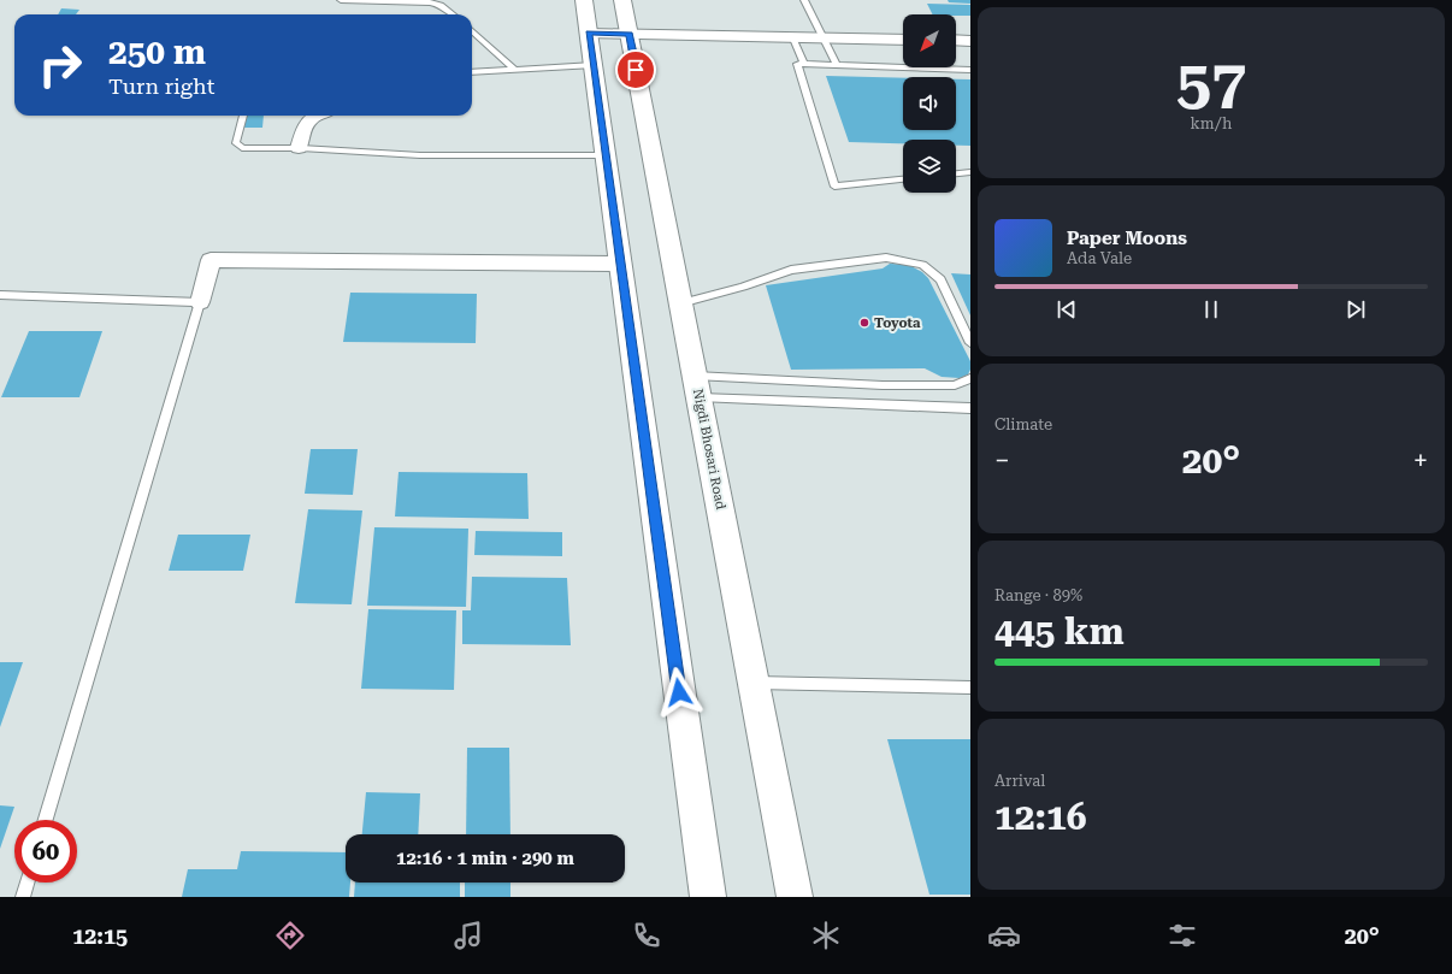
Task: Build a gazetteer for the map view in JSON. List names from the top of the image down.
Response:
{
  "streets": {
    "main road": ["Nigdi Bhosari Road"]
  },
  "places": ["Toyota"],
  "north": "bottom left",
  "page": {
    "tile": [
      ["57", "km/h"],
      "Climate",
      ["Range · 89%", "445 km"],
      ["Arrival", "12:16"]
    ],
    "turn": ["250 m", "Turn right"],
    "song": ["Paper Moons", "Ada Vale"],
    "heat": ["−", "20°", "+"],
    "limit": "60",
    "trip": "12:16 · 1 min · 290 m",
    "tabs": ["12:15", "20°"]
  }
}
